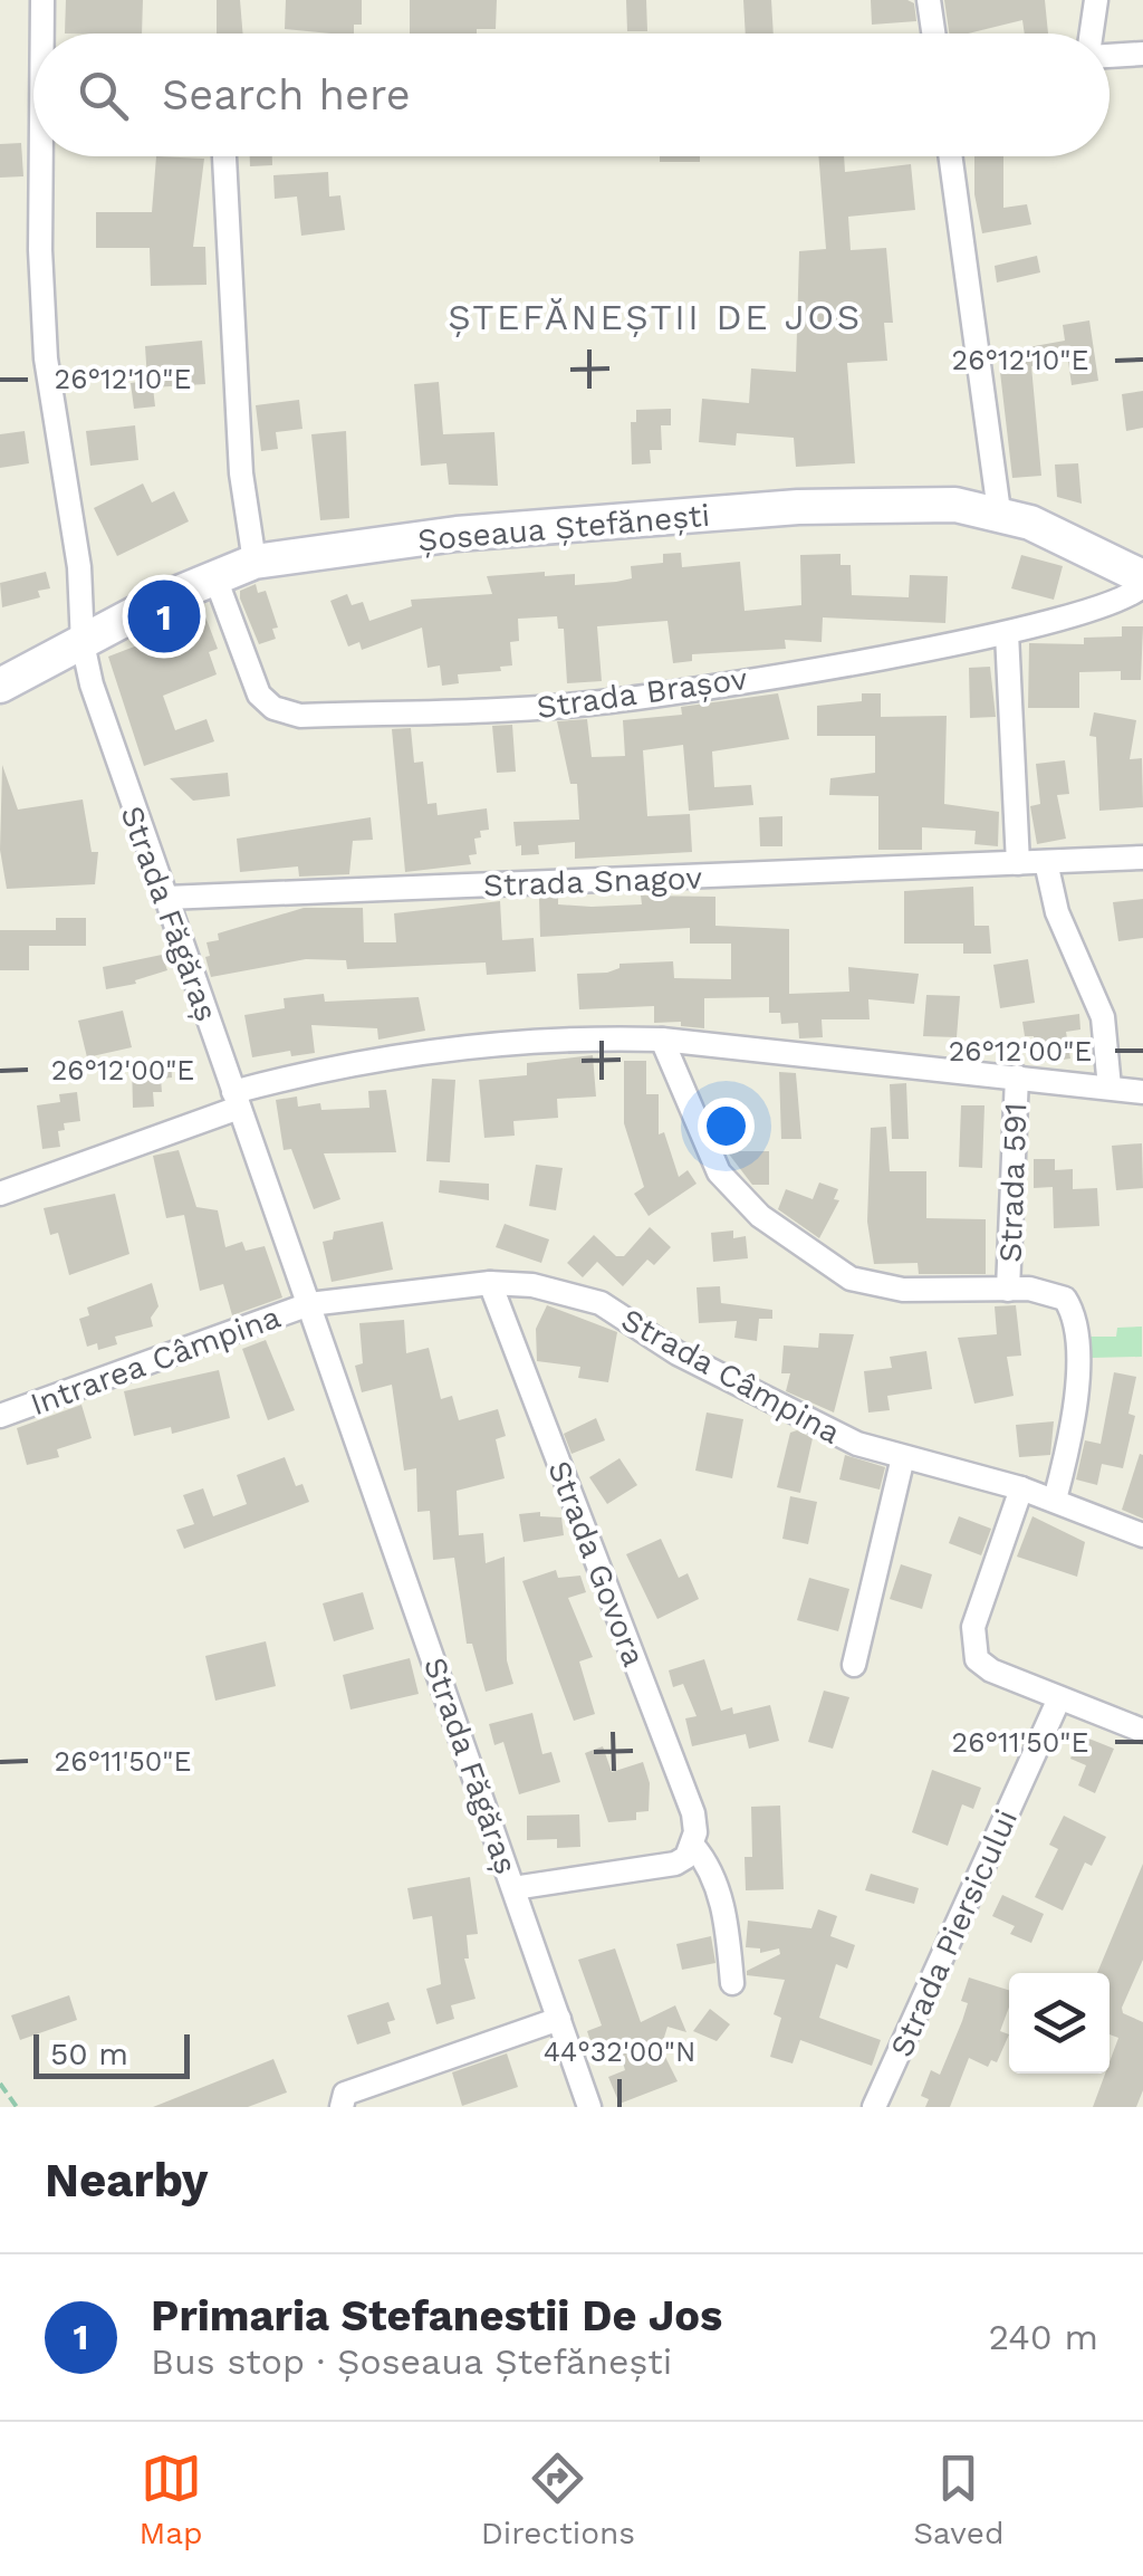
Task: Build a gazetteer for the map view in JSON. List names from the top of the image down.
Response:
{
  "streets": {
    "main road": ["Șoseaua Ștefănești"],
    "street": [
      "Strada Brașov",
      "Strada Snagov",
      "Strada Făgăraș",
      "Strada 591",
      "Intrarea Câmpina",
      "Strada Câmpina",
      "Strada Govora",
      "Strada Piersicului"
    ]
  },
  "crossings": [
    ["Șoseaua Ștefănești", "Strada Brașov"],
    ["Șoseaua Ștefănești", "Strada Făgăraș"],
    ["Strada Snagov", "Strada Făgăraș"],
    ["Strada Făgăraș", "Intrarea Câmpina"],
    ["Strada Făgăraș", "Strada Câmpina"],
    ["Strada 591", "Strada Câmpina"],
    ["Intrarea Câmpina", "Strada Câmpina"],
    ["Strada Câmpina", "Strada Govora"]
  ],
  "districts": ["ȘTEFĂNEȘTII DE JOS"],
  "scale_bar": "50 m",
  "page": {
    "search": "Search here",
    "pins": "1",
    "scale": "50 m",
    "heading": "Nearby",
    "list": [
      {
        "mark": "1",
        "name": "Primaria Stefanestii De Jos",
        "note": "Bus stop · Șoseaua Ștefănești",
        "value": "240 m"
      }
    ],
    "nav": ["Map", "Directions", "Saved"]
  },
  "coordinates": [
    "26°12'10\"E",
    "26°12'00\"E",
    "26°11'50\"E",
    "44°32'00\"N"
  ]
}
